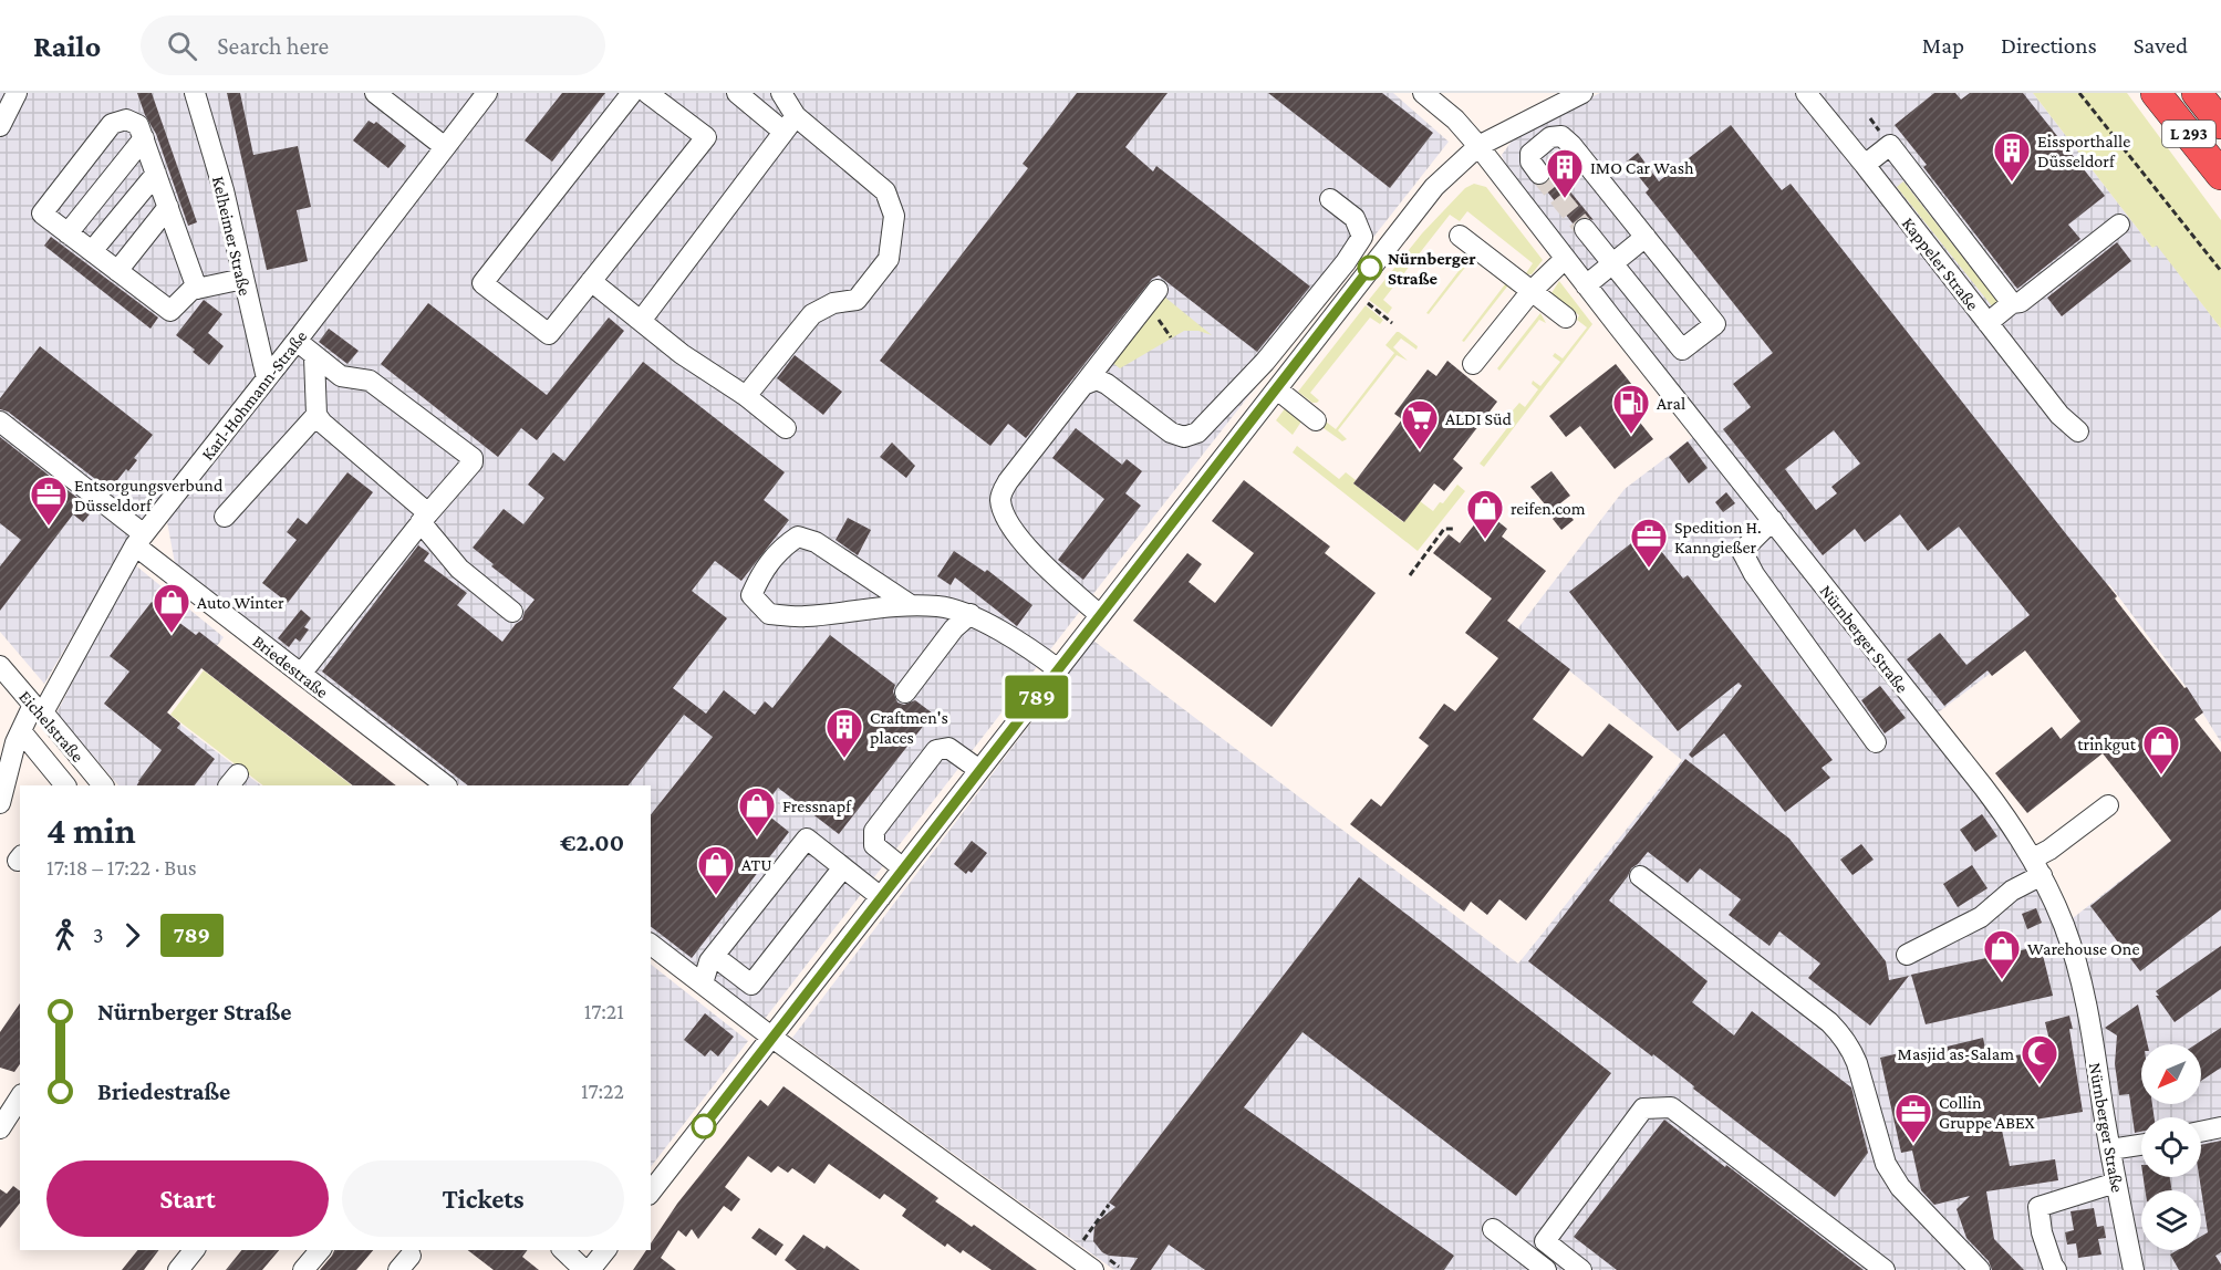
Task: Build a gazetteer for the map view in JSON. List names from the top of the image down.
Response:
{
  "streets": {
    "highway": ["L 293"],
    "street": [
      "Kelheimer Straße",
      "Kappeler Straße",
      "Karl-Hohmann-Straße",
      "Nürnberger Straße",
      "Briedestraße",
      "Eichelstraße"
    ]
  },
  "crossings": [
    ["Kelheimer Straße", "Karl-Hohmann-Straße"],
    ["Karl-Hohmann-Straße", "Briedestraße"],
    ["Karl-Hohmann-Straße", "Eichelstraße"]
  ],
  "places": {
    "building": ["Eissporthalle Düsseldorf", "IMO Car Wash", "Craftmen's places"],
    "other": ["Nürnberger Straße"],
    "fuel station": ["Aral"],
    "supermarket": ["ALDI Süd"],
    "office": ["Entsorgungsverbund Düsseldorf", "Spedition H. Kanngießer", "Collin Gruppe ABEX"],
    "shop": [
      "reifen.com",
      "Auto Winter",
      "trinkgut",
      "Fressnapf",
      "ATU",
      "Warehouse One"
    ],
    "mosque": ["Masjid as-Salam"]
  },
  "lines": ["bus line 789"],
  "north": "bottom left",
  "page": {
    "header": "Railo",
    "search": "Search here",
    "nav": ["Map", "Directions", "Saved"],
    "on_map": "789",
    "heading": ["4 min", "17:18 – 17:22 · Bus", "€2.00"],
    "legs": ["3", "789"],
    "list": [
      {
        "name": "Nürnberger Straße",
        "value": "17:21"
      },
      {
        "name": "Briedestraße",
        "value": "17:22"
      }
    ],
    "buttons": ["Start", "Tickets"]
  }
}
